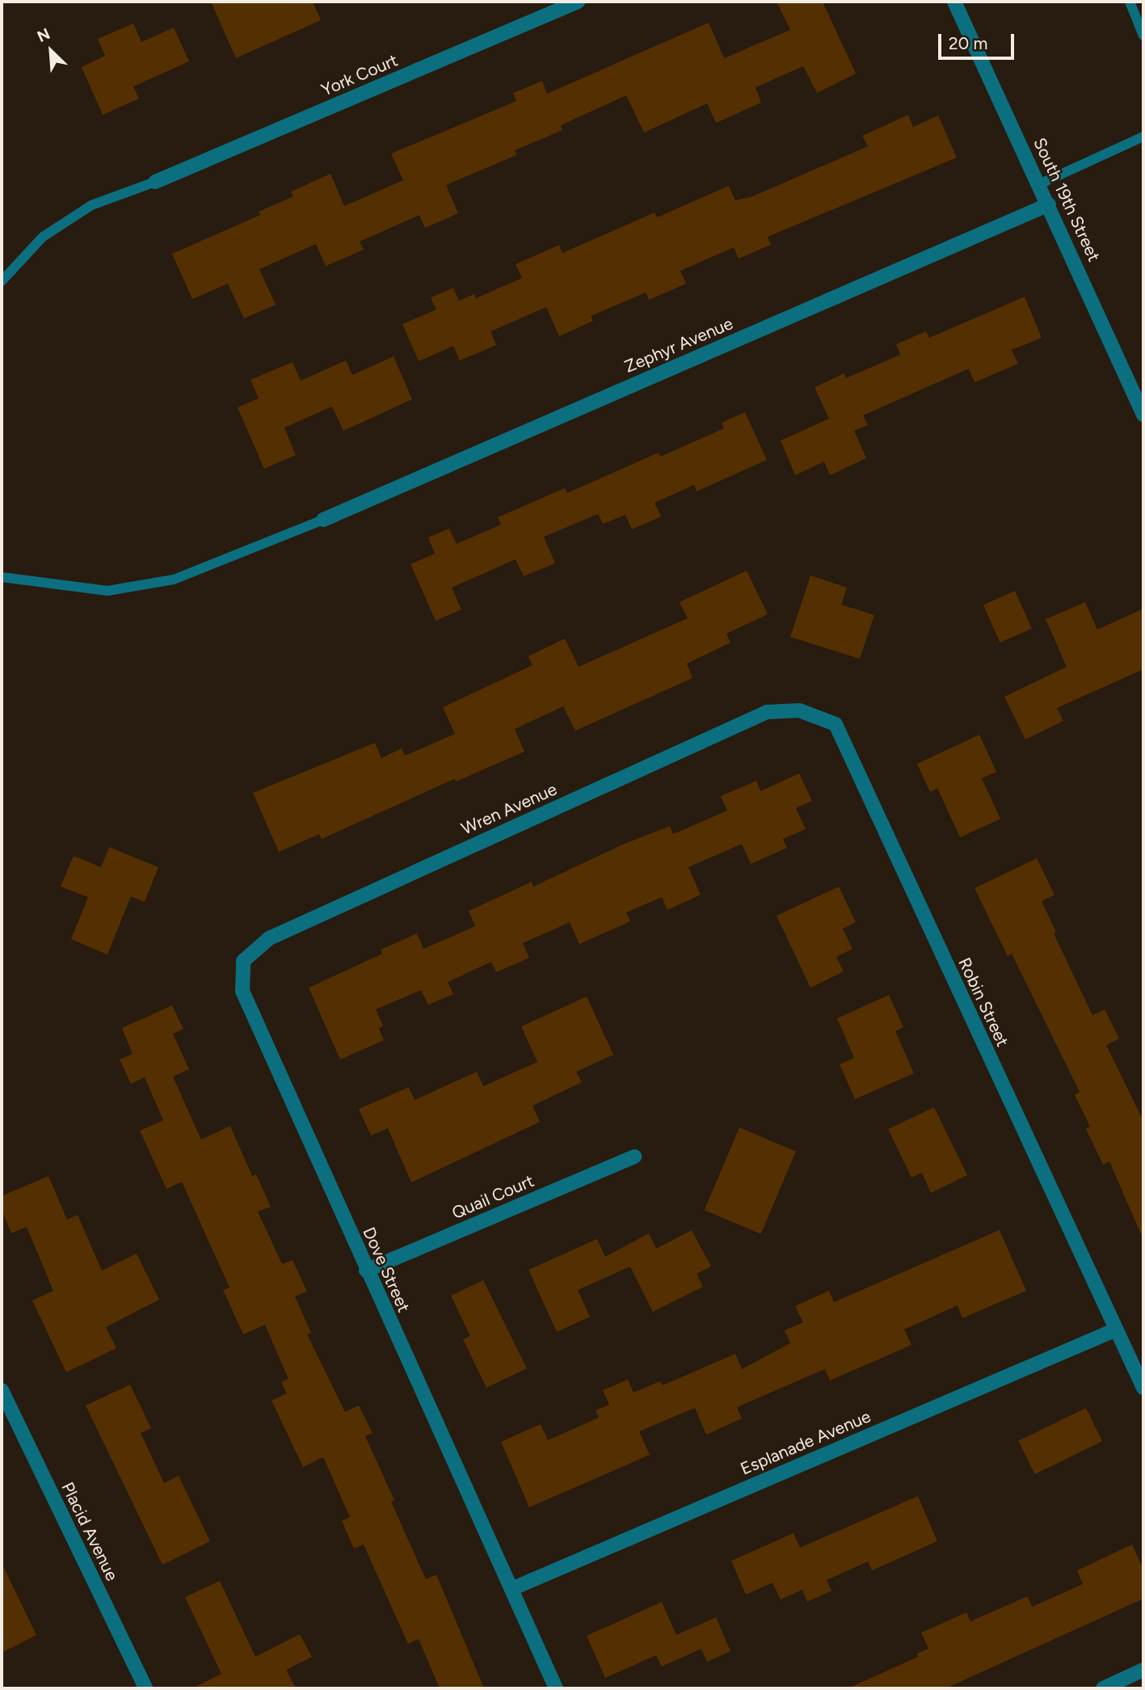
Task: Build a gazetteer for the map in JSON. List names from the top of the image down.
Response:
{
  "streets": {
    "street": [
      "York Court",
      "South 19th Street",
      "Zephyr Avenue",
      "Wren Avenue",
      "Robin Street",
      "Quail Court",
      "Dove Street",
      "Esplanade Avenue",
      "Placid Avenue"
    ]
  },
  "crossings": [
    ["South 19th Street", "Zephyr Avenue"],
    ["Wren Avenue", "Robin Street"],
    ["Wren Avenue", "Dove Street"],
    ["Robin Street", "Esplanade Avenue"],
    ["Quail Court", "Dove Street"],
    ["Dove Street", "Esplanade Avenue"]
  ],
  "scale_bar": "20 m",
  "north": "top left"
}
